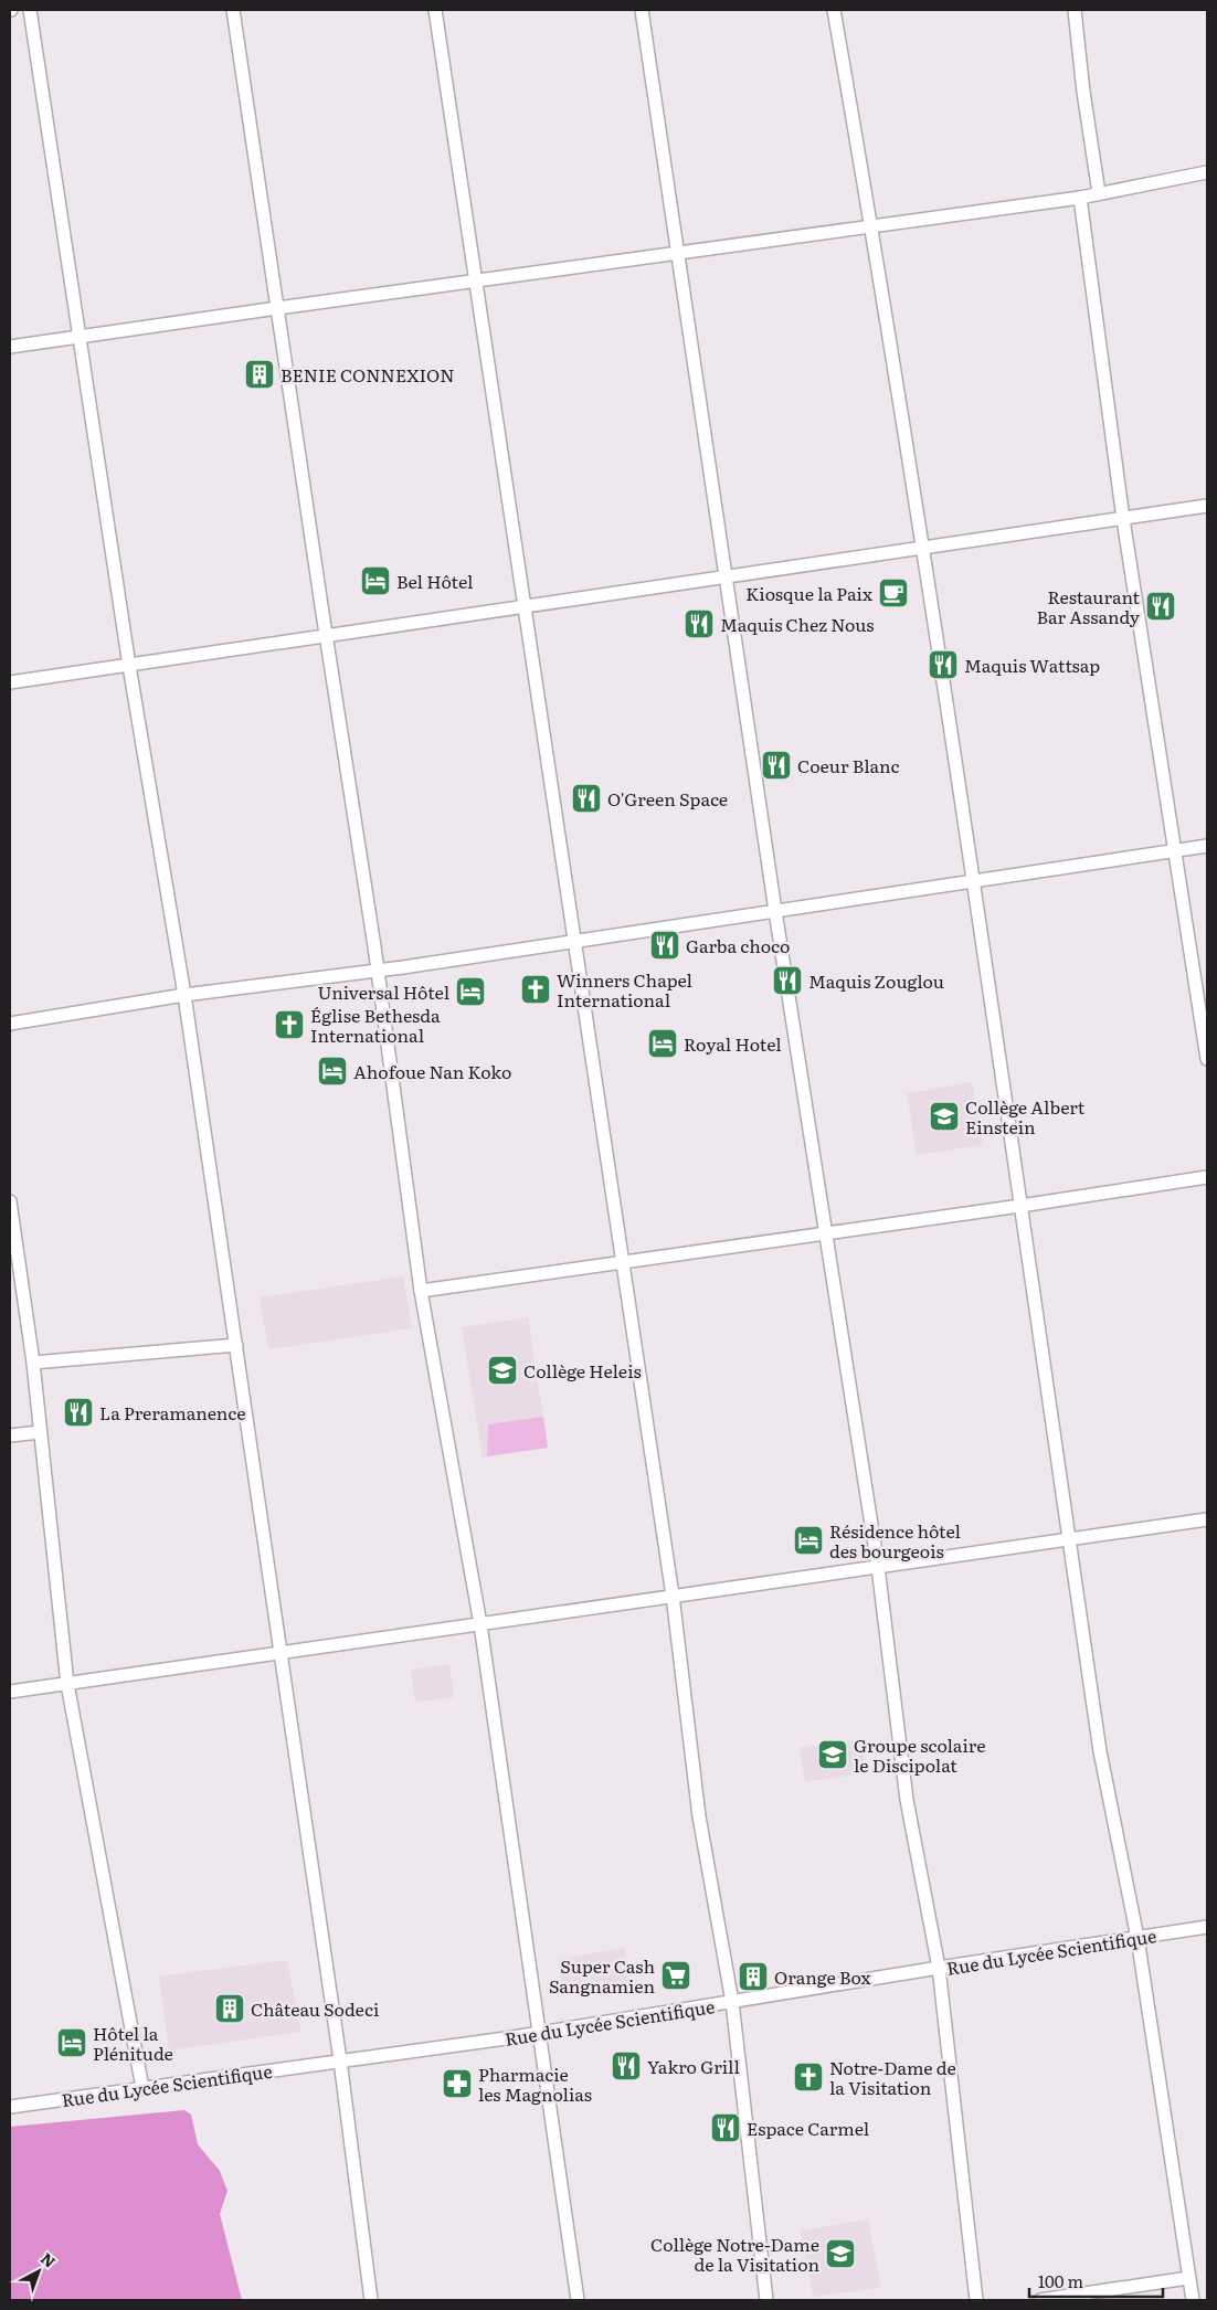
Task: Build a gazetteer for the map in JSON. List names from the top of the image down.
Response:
{
  "streets": {
    "street": ["Rue du Lycée Scientifique"]
  },
  "places": {
    "building": ["BENIE CONNEXION", "Orange Box", "Château Sodeci"],
    "hotel": [
      "Bel Hôtel",
      "Universal Hôtel",
      "Royal Hotel",
      "Ahofoue Nan Koko",
      "Résidence hôtel des bourgeois",
      "Hôtel la Plénitude"
    ],
    "cafe": ["Kiosque la Paix"],
    "restaurant": [
      "Restaurant Bar Assandy",
      "Maquis Chez Nous",
      "Maquis Wattsap",
      "Coeur Blanc",
      "O'Green Space",
      "Garba choco",
      "Maquis Zouglou",
      "La Preramanence",
      "Yakro Grill",
      "Espace Carmel"
    ],
    "church": ["Winners Chapel International", "Église Bethesda International", "Notre-Dame de la Visitation"],
    "school or university": [
      "Collège Albert Einstein",
      "Collège Heleis",
      "Groupe scolaire le Discipolat",
      "Collège Notre-Dame de la Visitation"
    ],
    "supermarket": ["Super Cash Sangnamien"],
    "pharmacy": ["Pharmacie les Magnolias"]
  },
  "scale_bar": "100 m",
  "north": "top right"
}
